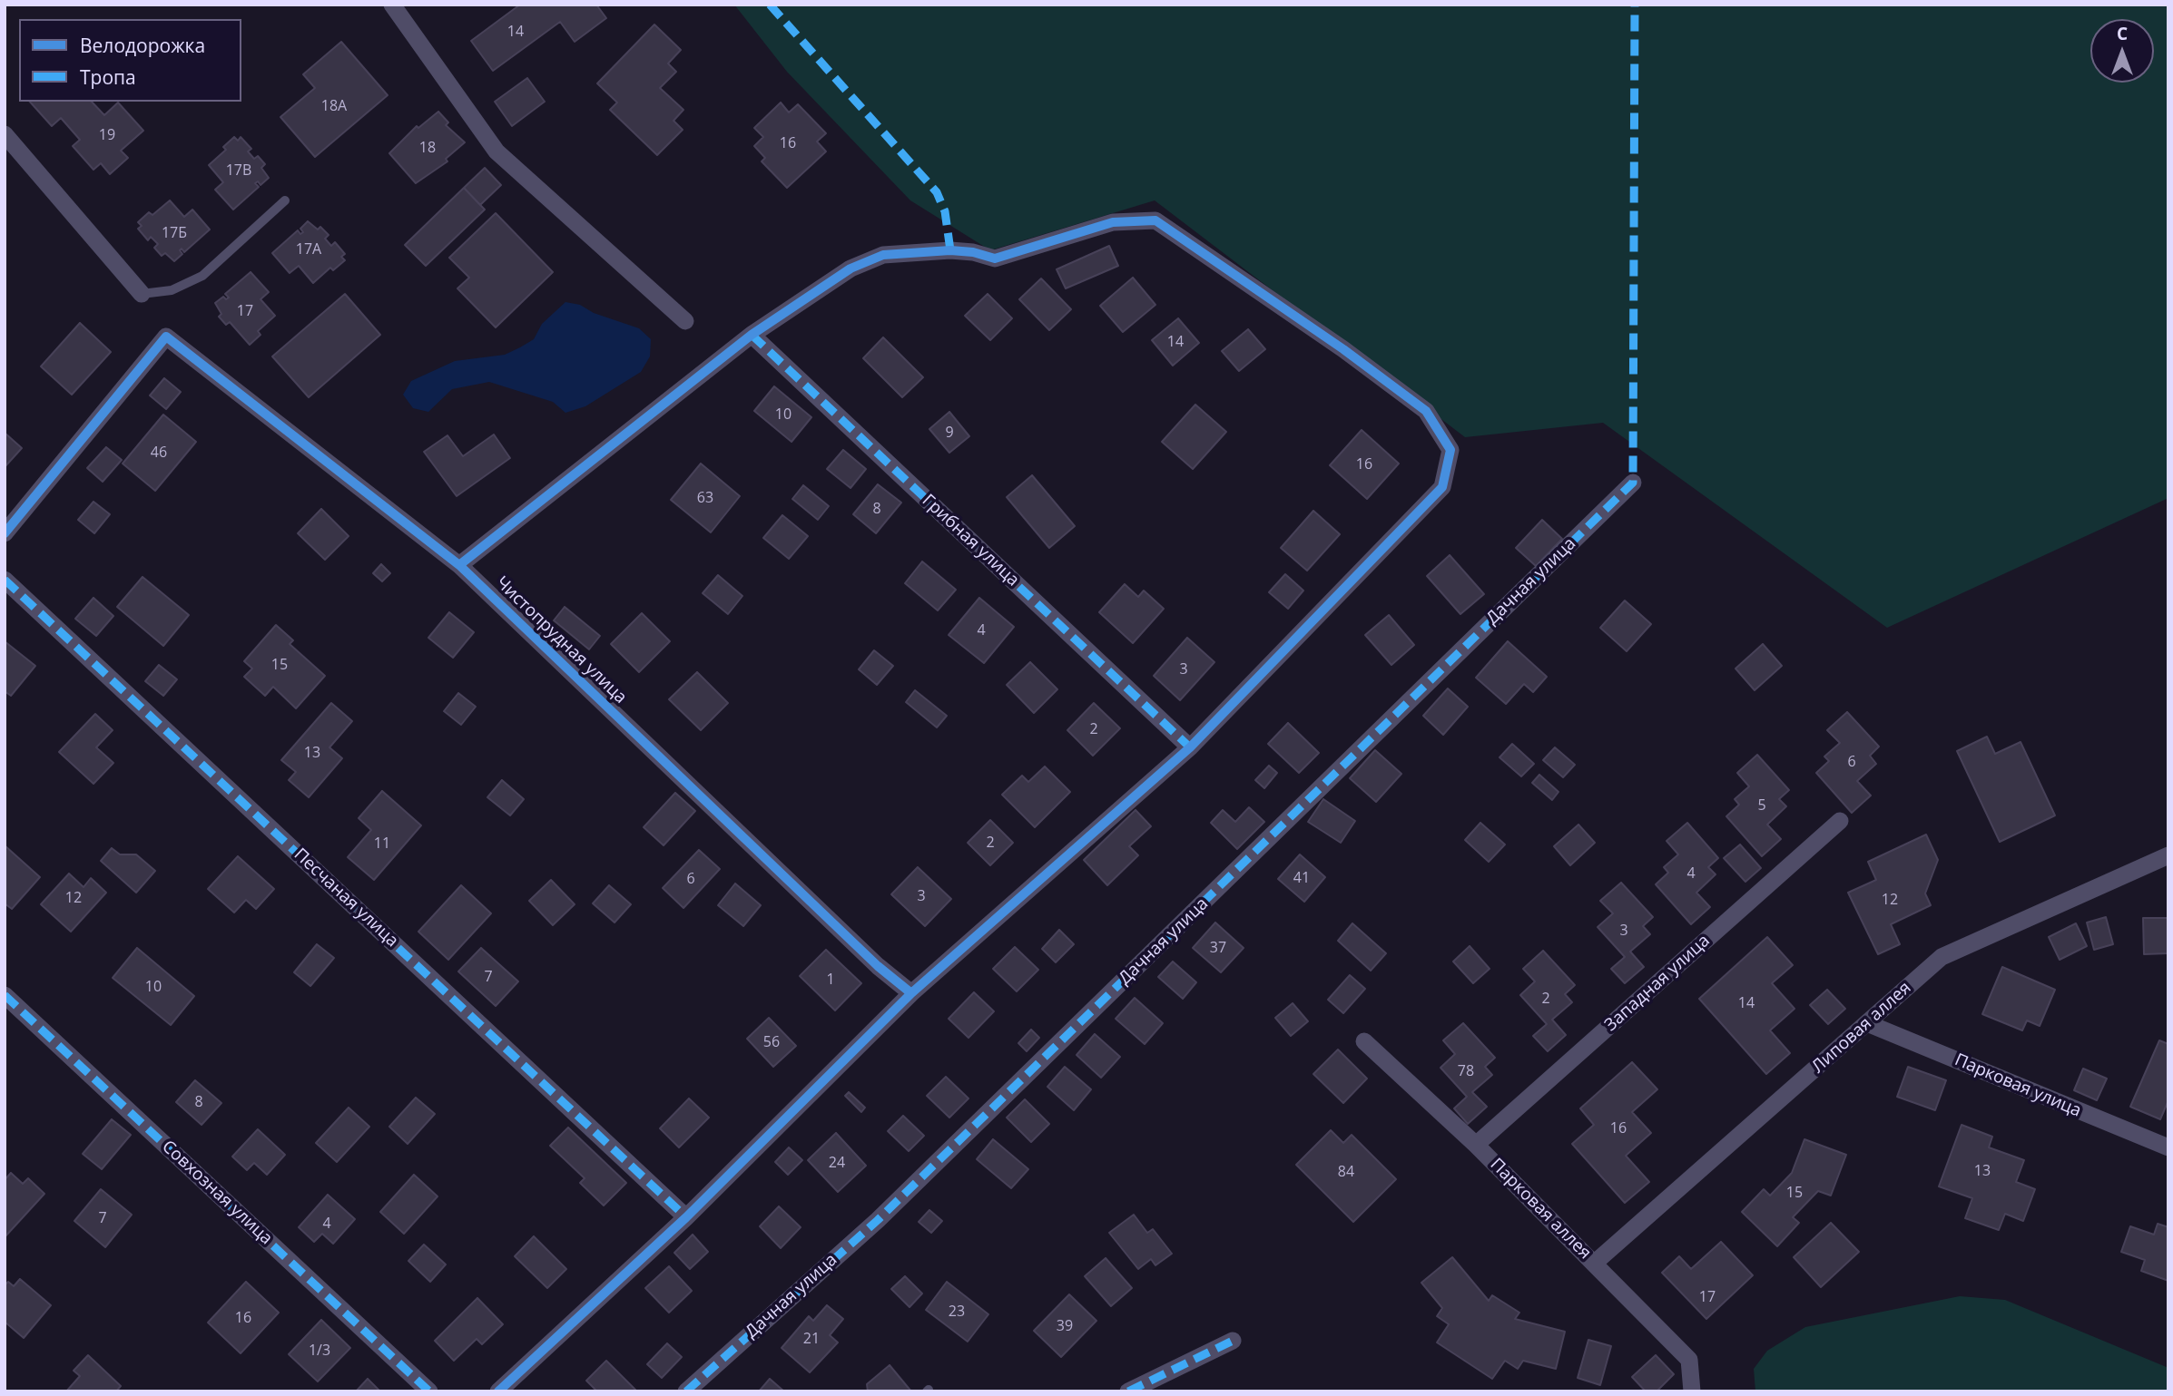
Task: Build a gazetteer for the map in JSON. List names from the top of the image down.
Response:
{
  "streets": {
    "street": [
      "Грибная улица",
      "Дачная улица",
      "Чистопрудная улица",
      "Песчаная улица",
      "Западная улица",
      "Липовая аллея",
      "Парковая улица",
      "Совхозная улица",
      "Парковая аллея"
    ]
  },
  "crossings": [
    ["Западная улица", "Парковая аллея"],
    ["Липовая аллея", "Парковая улица"],
    ["Липовая аллея", "Парковая аллея"]
  ],
  "house_numbers": [
    "14",
    "18А",
    "19",
    "16",
    "18",
    "17В",
    "17Б",
    "17А",
    "17",
    "14",
    "10",
    "9",
    "46",
    "16",
    "63",
    "8",
    "4",
    "15",
    "3",
    "2",
    "13",
    "6",
    "5",
    "2",
    "11",
    "4",
    "41",
    "6",
    "3",
    "12",
    "12",
    "3",
    "37",
    "7",
    "1",
    "10",
    "2",
    "14",
    "56",
    "78",
    "8",
    "16",
    "24",
    "13",
    "84",
    "15",
    "7",
    "4",
    "17",
    "23",
    "16",
    "39",
    "21",
    "1/3"
  ],
  "legend": ["Велодорожка", "Тропа"],
  "north": "top"
}
